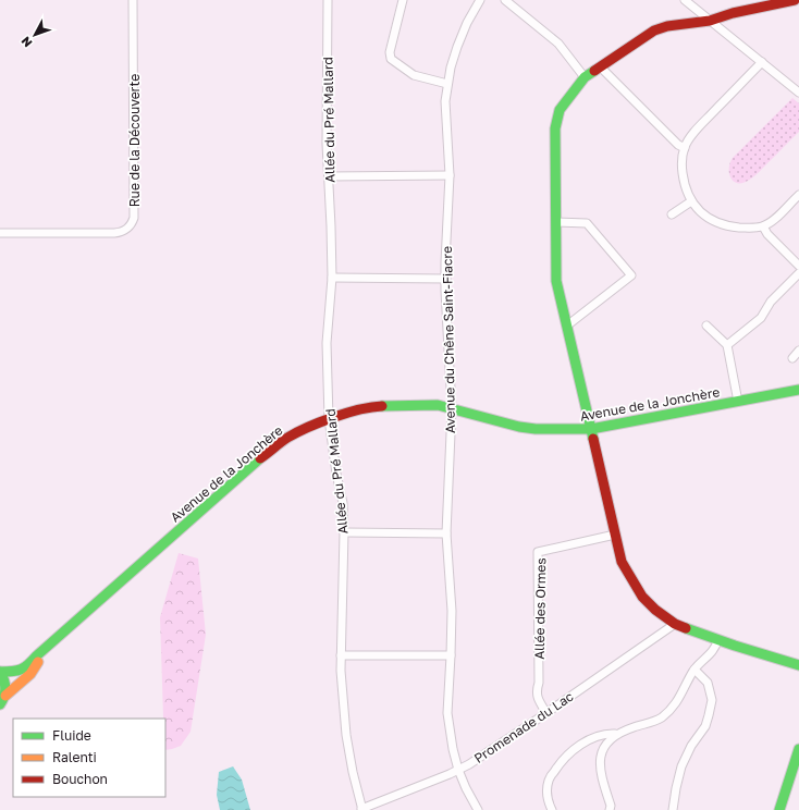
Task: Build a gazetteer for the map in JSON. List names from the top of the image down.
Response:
{
  "streets": {
    "main road": ["Avenue de la Jonchère"],
    "street": [
      "Allée du Pré Mallard",
      "Rue de la Découverte",
      "Avenue du Chêne Saint-Fiacre",
      "Allée des Ormes",
      "Promenade du Lac"
    ]
  },
  "crossings": [
    ["Allée du Pré Mallard", "Avenue de la Jonchère"],
    ["Allée du Pré Mallard", "Promenade du Lac"],
    ["Avenue du Chêne Saint-Fiacre", "Avenue de la Jonchère"],
    ["Avenue du Chêne Saint-Fiacre", "Promenade du Lac"],
    ["Allée des Ormes", "Promenade du Lac"]
  ],
  "legend": ["Fluide", "Ralenti", "Bouchon"],
  "north": "bottom left"
}
